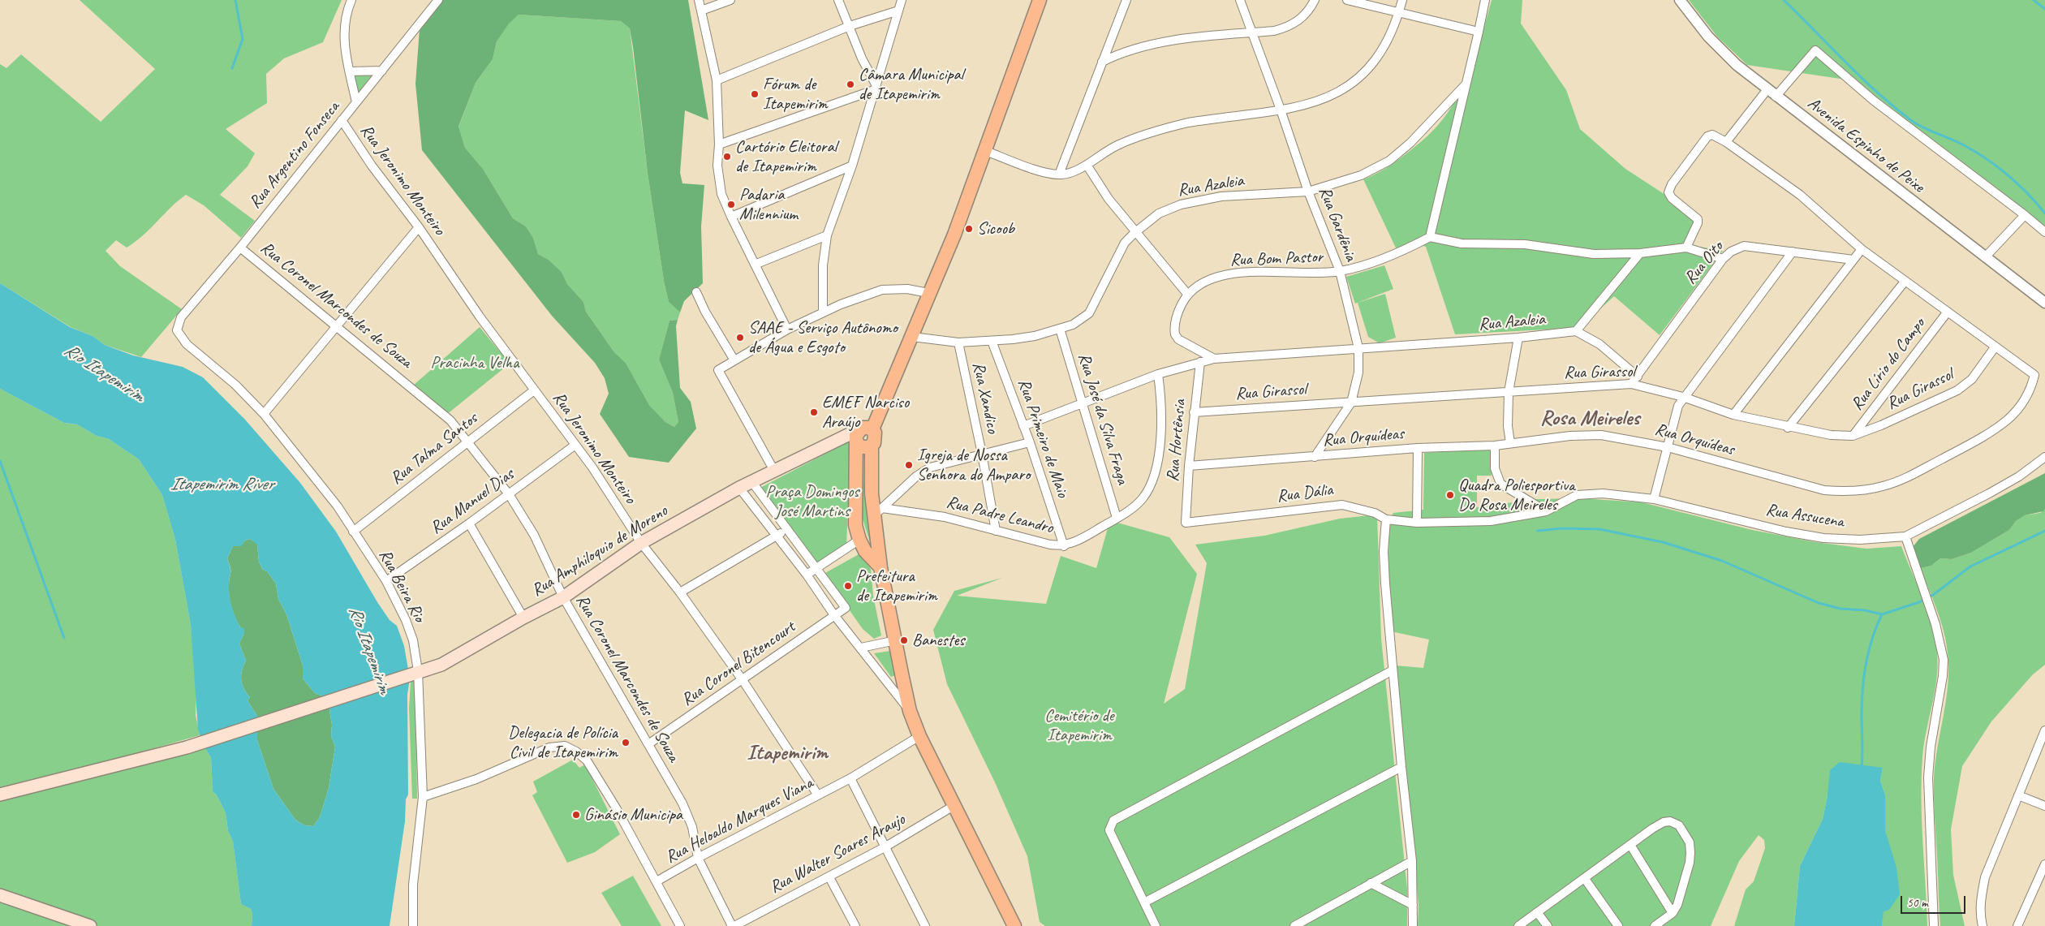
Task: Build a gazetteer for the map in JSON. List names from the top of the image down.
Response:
{
  "streets": {
    "main road": ["Rua Amphiloquio de Moreno"],
    "street": [
      "Avenida Espinho de Peixe",
      "Rua Argentino Fonseca",
      "Rua Jeronimo Monteiro",
      "Rua Azaleia",
      "Rua Gardênia",
      "Rua Bom Pastor",
      "Rua Oito",
      "Rua Coronel Marcondes de Souza",
      "Rua Lírio do Campo",
      "Rua Girassol",
      "Rua Xandico",
      "Rua José da Silva Fraga",
      "Rua Orquídeas",
      "Rua Primeiro de Maio",
      "Rua Hortênsia",
      "Rua Talma Santos",
      "Rua Dália",
      "Rua Manuel Dias",
      "Rua Padre Leandro",
      "Rua Assucena",
      "Rua Beira Rio",
      "Rua Coronel Bitencourt",
      "Rua Heloaldo Marques Viana",
      "Rua Walter Soares Araujo"
    ]
  },
  "crossings": [
    ["Rua Argentino Fonseca", "Rua Jeronimo Monteiro"],
    ["Rua Argentino Fonseca", "Rua Coronel Marcondes de Souza"],
    ["Rua Argentino Fonseca", "Rua Beira Rio"],
    ["Rua Jeronimo Monteiro", "Rua Talma Santos"],
    ["Rua Jeronimo Monteiro", "Rua Manuel Dias"],
    ["Rua Jeronimo Monteiro", "Rua Amphiloquio de Moreno"],
    ["Rua Jeronimo Monteiro", "Rua Coronel Bitencourt"],
    ["Rua Jeronimo Monteiro", "Rua Heloaldo Marques Viana"],
    ["Rua Azaleia", "Rua Gardênia"],
    ["Rua Azaleia", "Rua Xandico"],
    ["Rua Azaleia", "Rua José da Silva Fraga"],
    ["Rua Azaleia", "Rua Primeiro de Maio"],
    ["Rua Azaleia", "Rua Hortênsia"],
    ["Rua Azaleia", "Rua Padre Leandro"],
    ["Rua Gardênia", "Rua Bom Pastor"],
    ["Rua Gardênia", "Rua Girassol"],
    ["Rua Gardênia", "Rua Orquídeas"],
    ["Rua Oito", "Rua Girassol"],
    ["Rua Coronel Marcondes de Souza", "Rua Talma Santos"],
    ["Rua Coronel Marcondes de Souza", "Rua Manuel Dias"],
    ["Rua Coronel Marcondes de Souza", "Rua Amphiloquio de Moreno"],
    ["Rua Coronel Marcondes de Souza", "Rua Coronel Bitencourt"],
    ["Rua Coronel Marcondes de Souza", "Rua Heloaldo Marques Viana"],
    ["Rua Coronel Marcondes de Souza", "Rua Walter Soares Araujo"],
    ["Rua Lírio do Campo", "Rua Girassol"],
    ["Rua Girassol", "Rua Orquídeas"],
    ["Rua Girassol", "Rua Hortênsia"],
    ["Rua Xandico", "Rua Padre Leandro"],
    ["Rua José da Silva Fraga", "Rua Padre Leandro"],
    ["Rua Orquídeas", "Rua Hortênsia"],
    ["Rua Primeiro de Maio", "Rua Padre Leandro"],
    ["Rua Hortênsia", "Rua Dália"],
    ["Rua Talma Santos", "Rua Beira Rio"],
    ["Rua Dália", "Rua Assucena"],
    ["Rua Manuel Dias", "Rua Beira Rio"],
    ["Rua Amphiloquio de Moreno", "Rua Beira Rio"]
  ],
  "districts": ["Rosa Meireles", "Itapemirim"],
  "water": ["Rio Itapemirim", "Itapemirim River"],
  "parks": ["Pracinha Velha", "Praça Domingos José Martins", "Cemitério de Itapemirim"],
  "places": [
    "Câmara Municipal de Itapemirim",
    "Fórum de Itapemirim",
    "Cartório Eleitoral de Itapemirim",
    "Padaria Milennium",
    "Sicoob",
    "SAAE - Serviço Autônomo de Água e Esgoto",
    "EMEF Narciso Araújo",
    "Igreja de Nossa Senhora do Amparo",
    "Quadra Poliesportiva Do Rosa Meireles",
    "Prefeitura de Itapemirim",
    "Banestes",
    "Delegacia de Polícia Civil de Itapemirim",
    "Ginásio Municipa"
  ],
  "scale_bar": "50 m"
}
